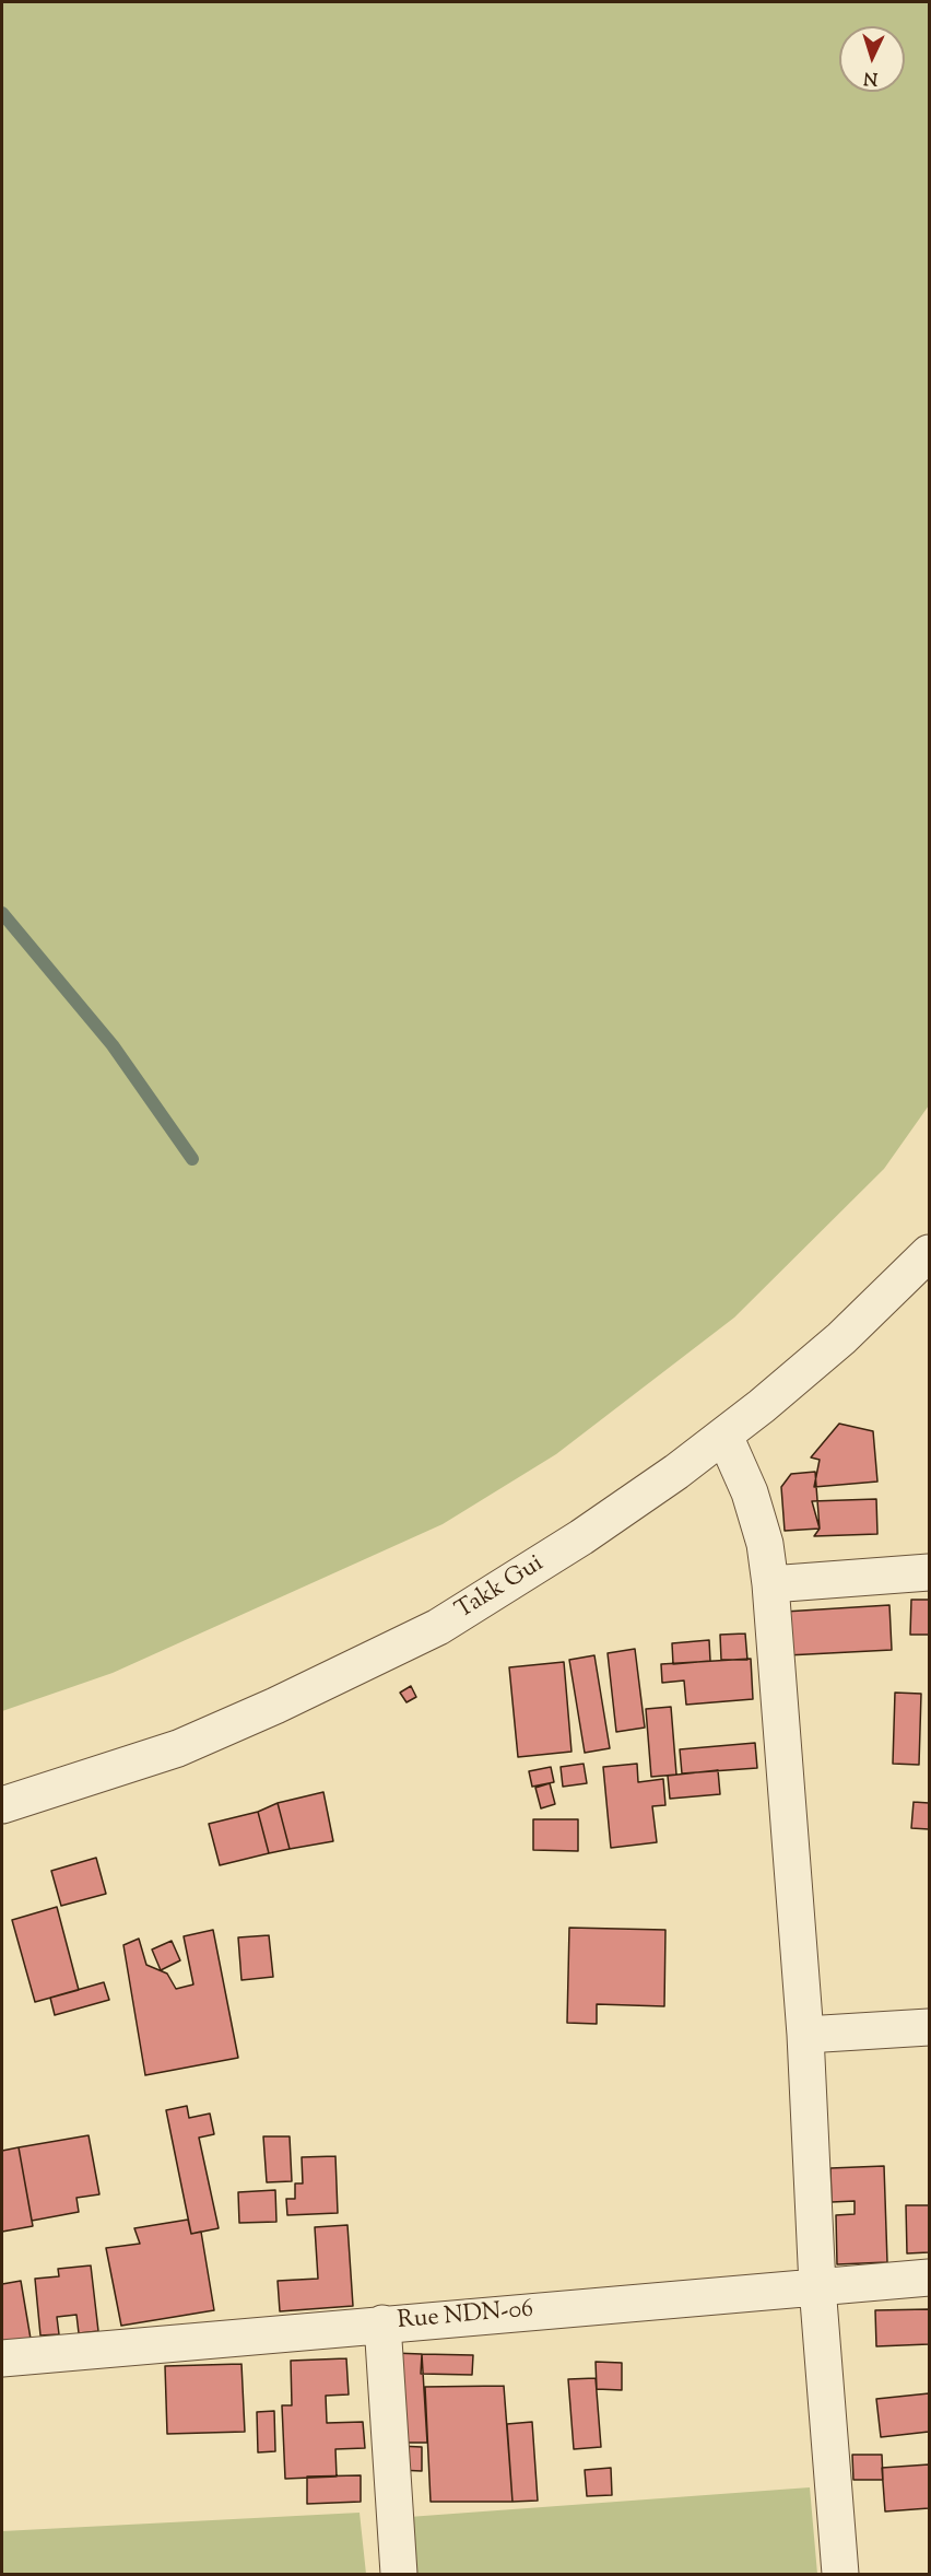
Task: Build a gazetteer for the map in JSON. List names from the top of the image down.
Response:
{
  "streets": {
    "street": ["Takk Gui", "Rue NDN-06"]
  },
  "north": "bottom"
}
